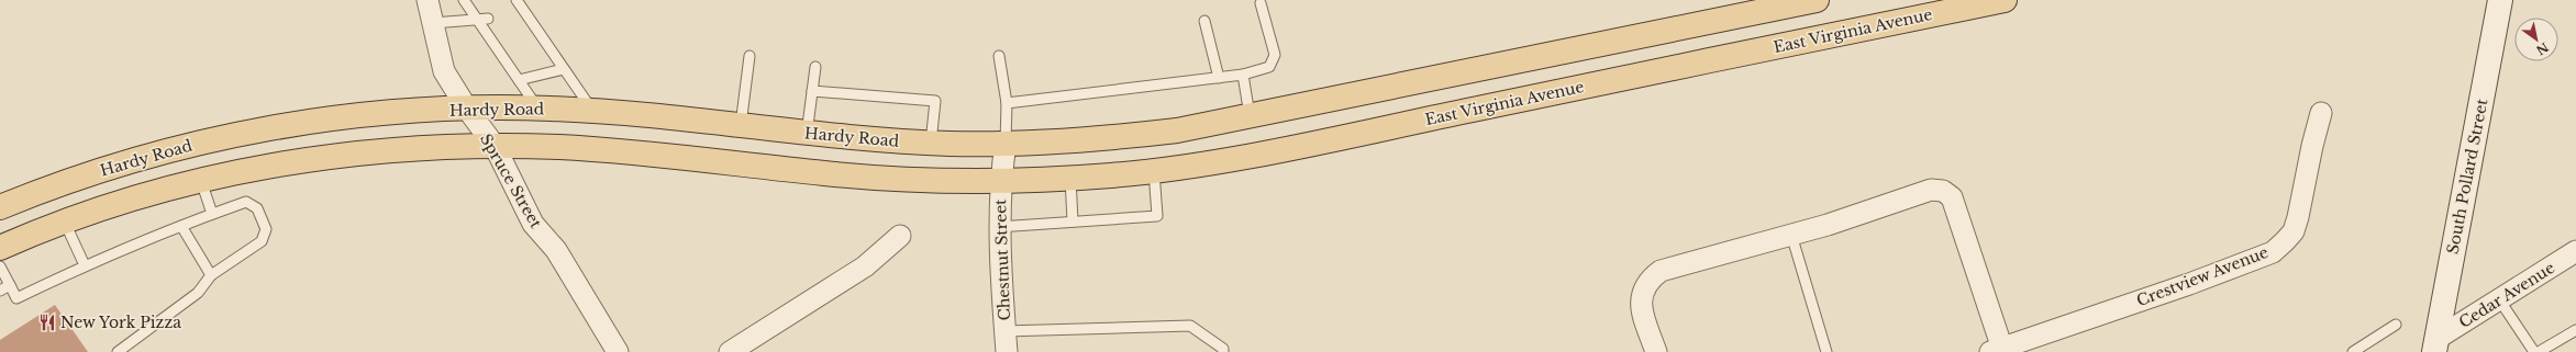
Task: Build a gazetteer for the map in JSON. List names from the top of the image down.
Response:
{
  "streets": {
    "main road": ["East Virginia Avenue", "Hardy Road", "South Pollard Street"],
    "street": [
      "Spruce Street",
      "Chestnut Street",
      "Crestview Avenue",
      "Cedar Avenue"
    ]
  },
  "crossings": [
    ["East Virginia Avenue", "Chestnut Street"],
    ["Hardy Road", "Spruce Street"],
    ["Hardy Road", "Chestnut Street"],
    ["South Pollard Street", "Cedar Avenue"]
  ],
  "places": {
    "restaurant": ["New York Pizza"]
  },
  "north": "bottom right"
}
